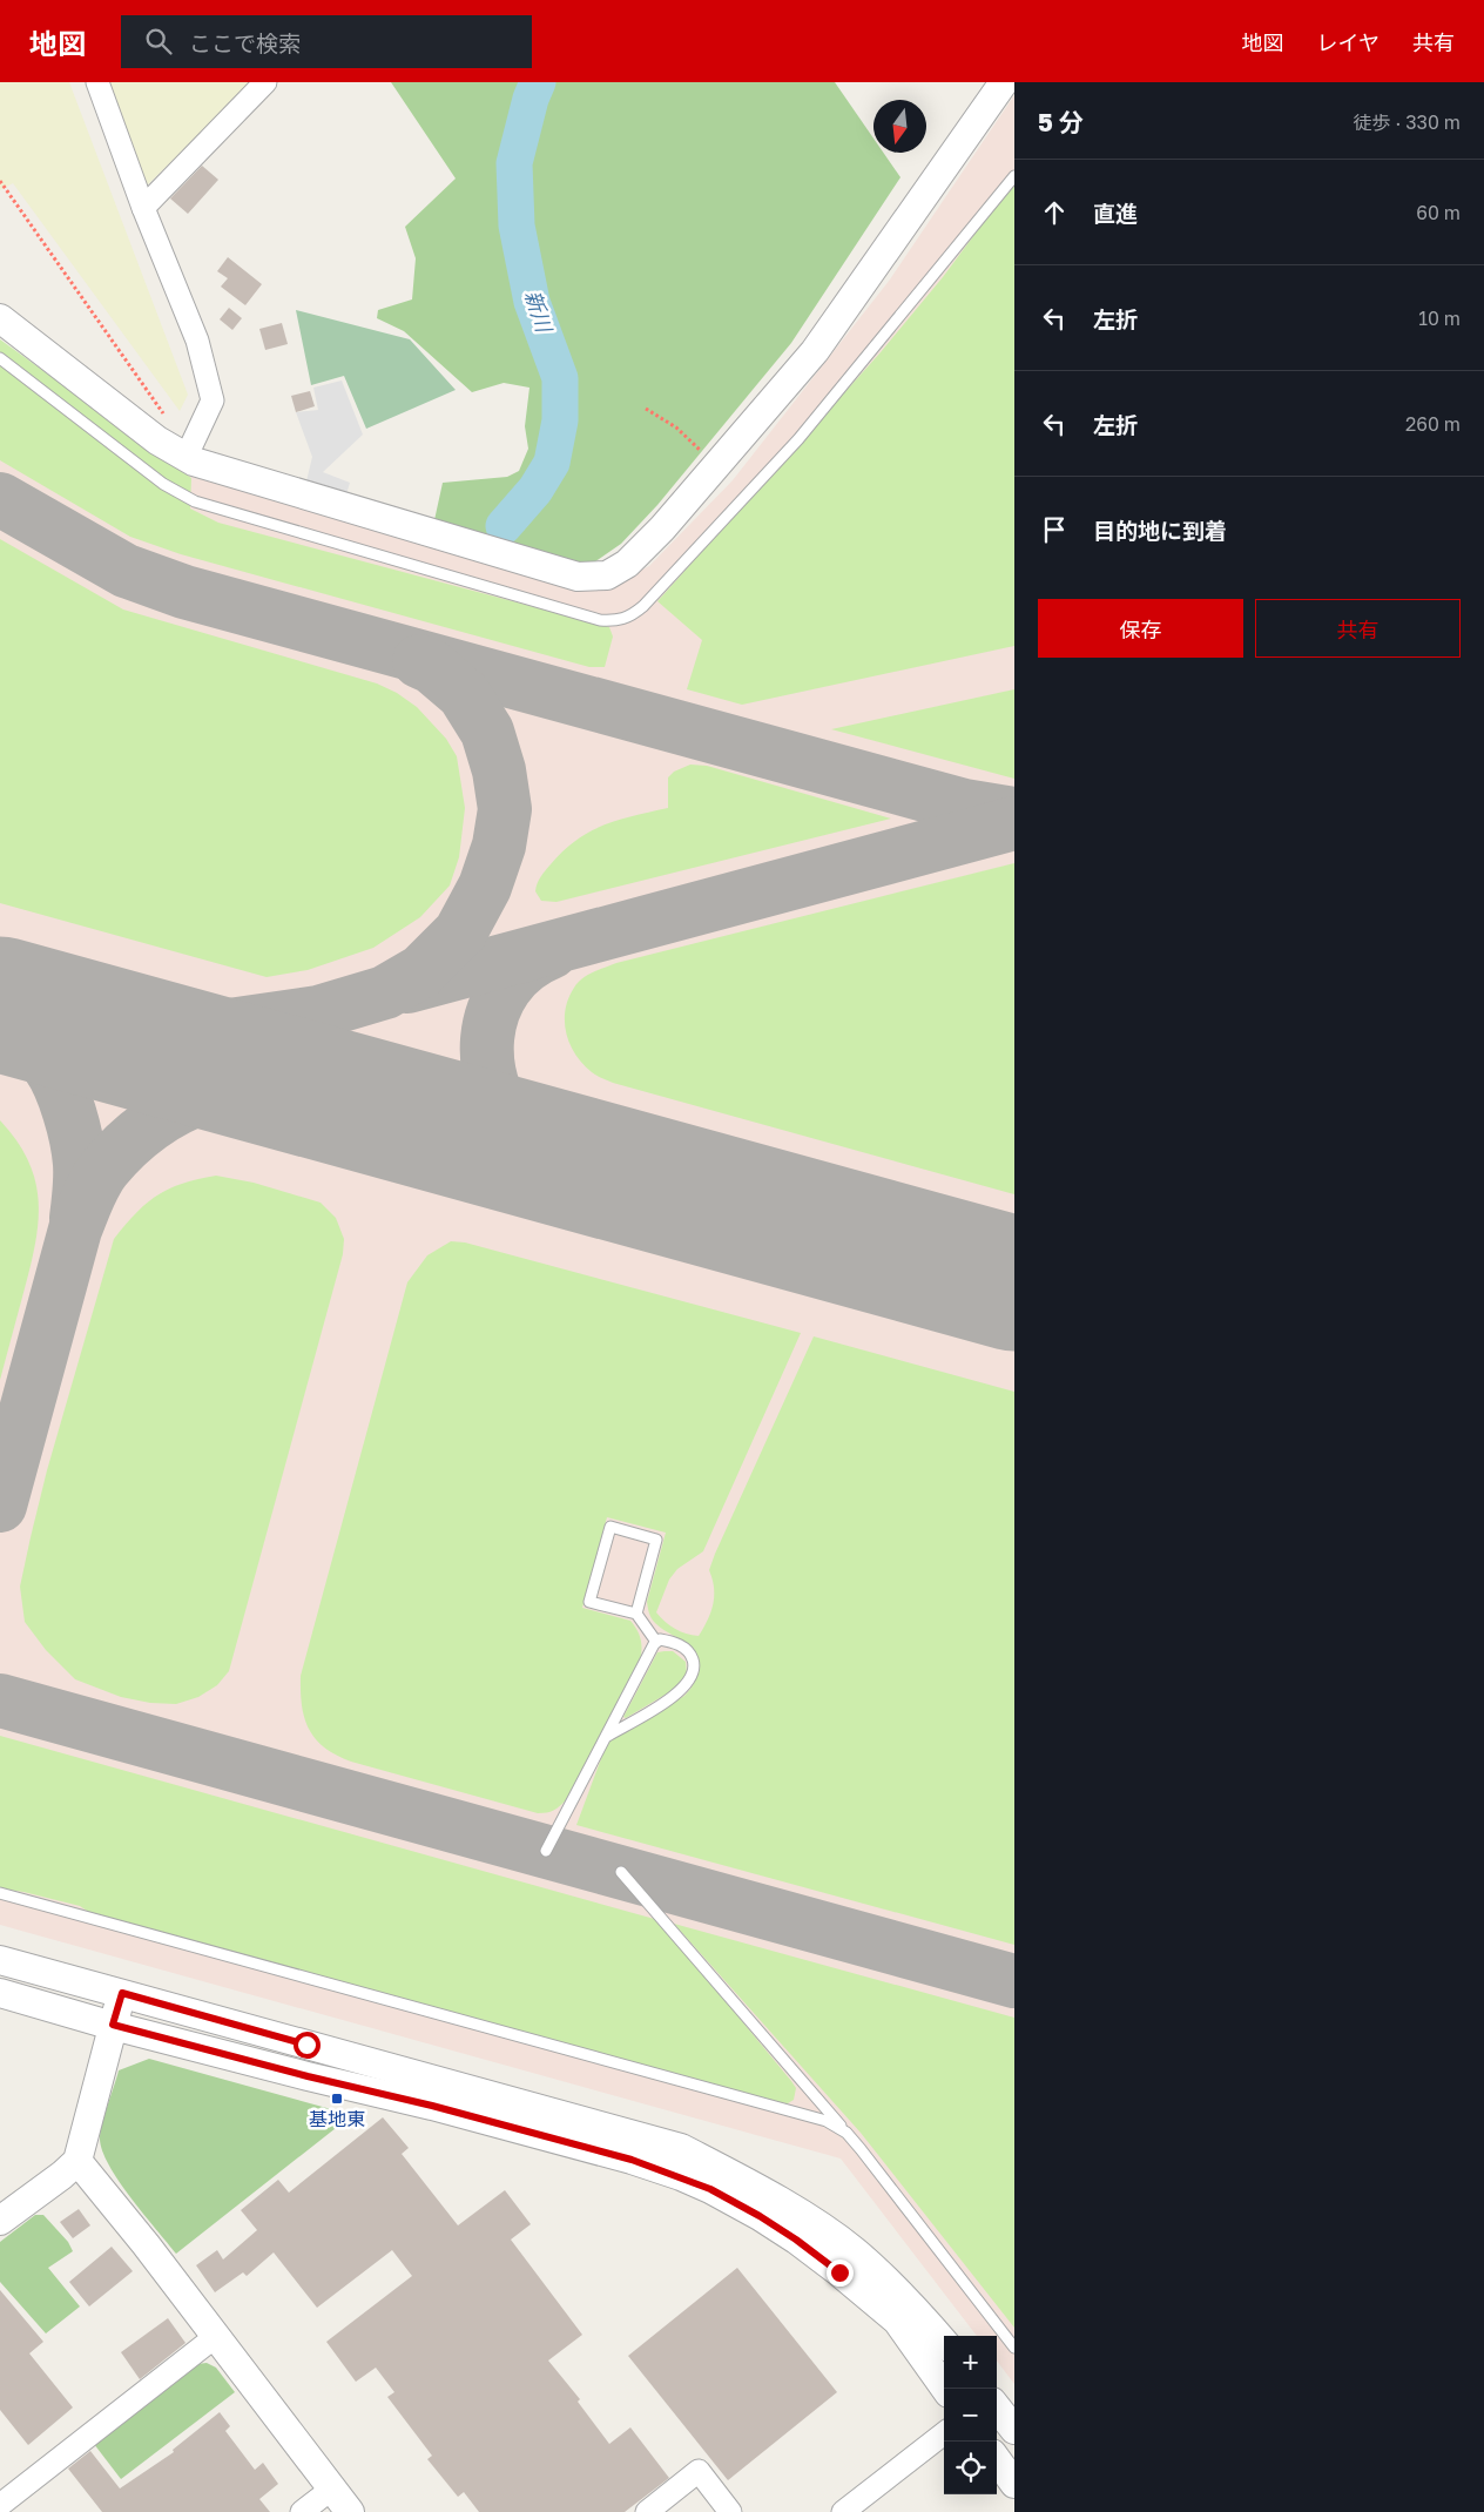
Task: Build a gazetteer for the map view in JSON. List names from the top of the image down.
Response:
{
  "water": ["新川"],
  "places": {
    "transit": ["基地東"]
  },
  "north": "bottom",
  "page": {
    "header": "地図",
    "search": "ここで検索",
    "nav": ["地図", "レイヤ", "共有"],
    "heading": ["5 分", "徒歩 · 330 m"],
    "list": [
      ["直進", "60 m"],
      ["左折", "10 m"],
      ["左折", "260 m"],
      "目的地に到着"
    ],
    "buttons": ["保存", "共有"],
    "map_buttons": ["+", "−"]
  }
}
